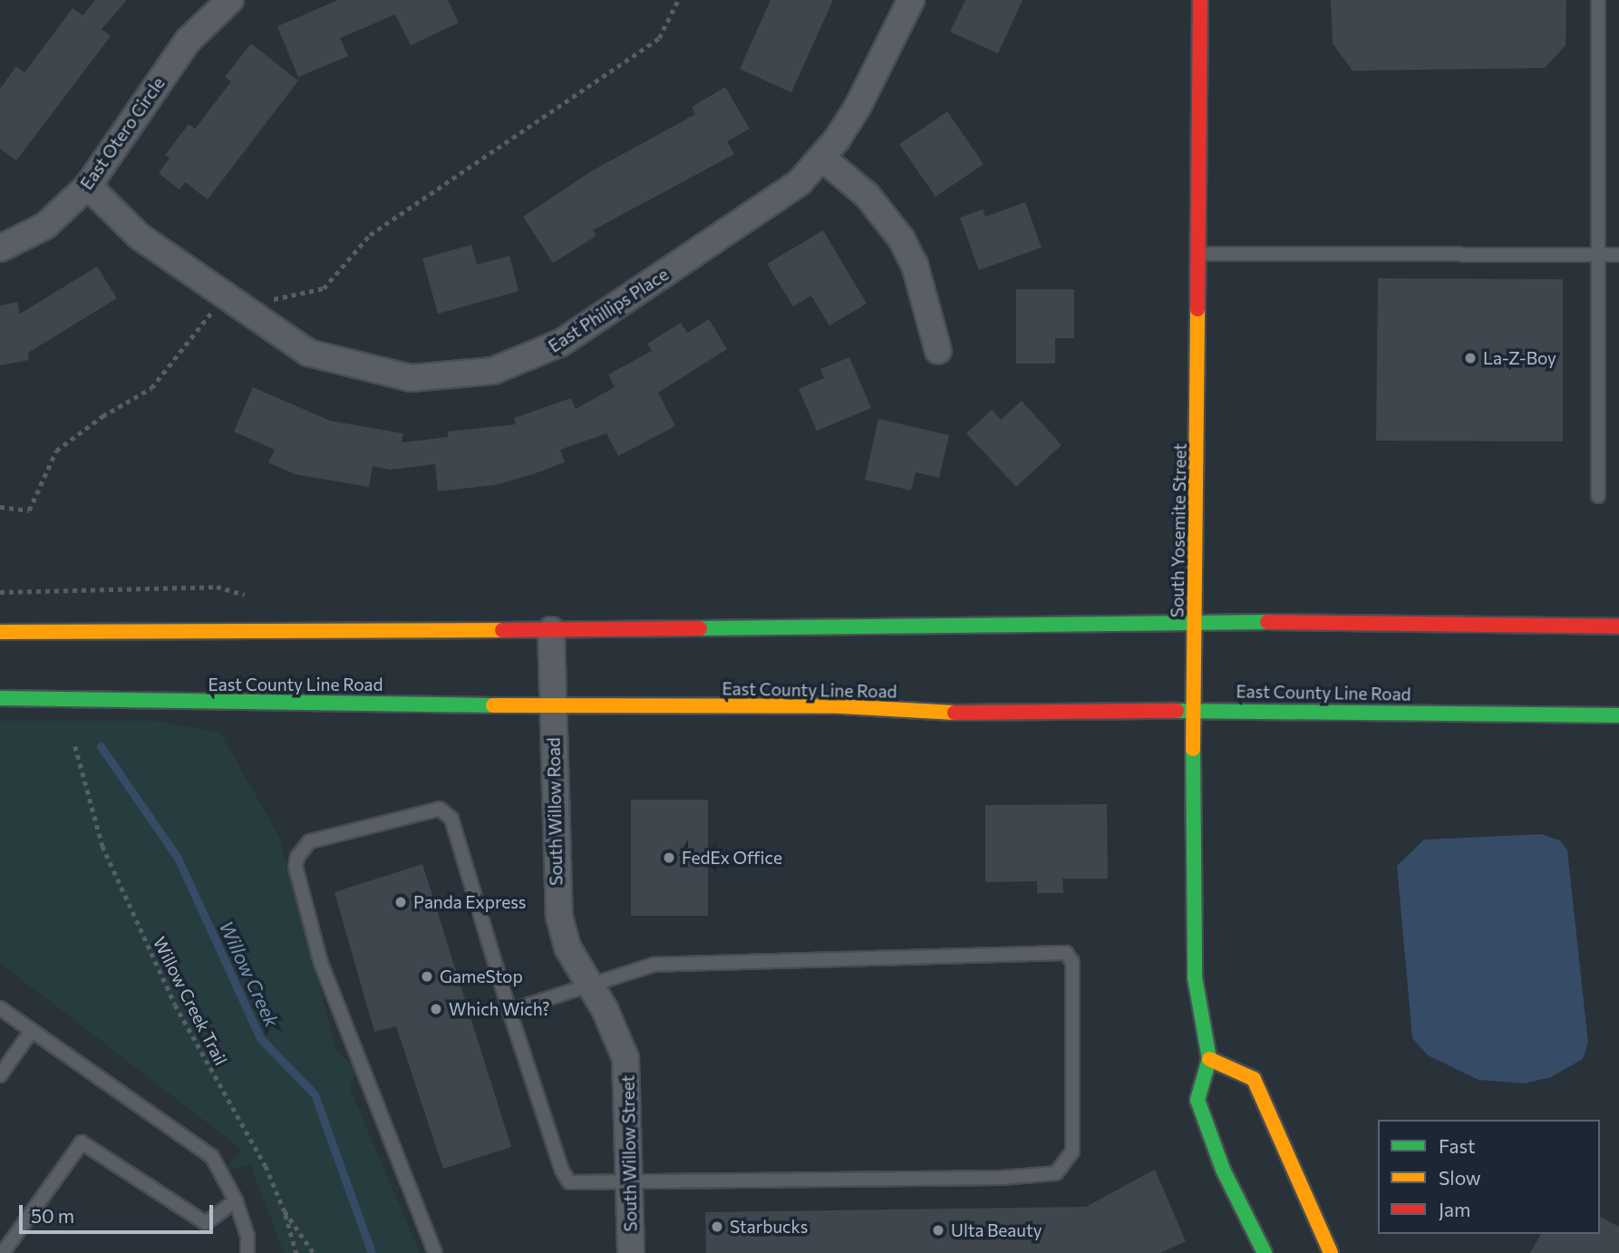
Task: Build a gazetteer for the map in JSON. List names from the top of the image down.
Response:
{
  "streets": {
    "main road": ["South Yosemite Street", "East County Line Road"],
    "street": [
      "East Otero Circle",
      "East Phillips Place",
      "South Willow Road",
      "South Willow Street"
    ],
    "path": ["Willow Creek Trail"]
  },
  "crossings": [
    ["East Otero Circle", "East Phillips Place"],
    ["South Yosemite Street", "East County Line Road"],
    ["East County Line Road", "South Willow Road"],
    ["South Willow Road", "South Willow Street"]
  ],
  "water": ["Willow Creek"],
  "places": [
    "La-Z-Boy",
    "FedEx Office",
    "Panda Express",
    "GameStop",
    "Which Wich?",
    "Starbucks",
    "Ulta Beauty"
  ],
  "legend": ["Fast", "Slow", "Jam"],
  "scale_bar": "50 m"
}
